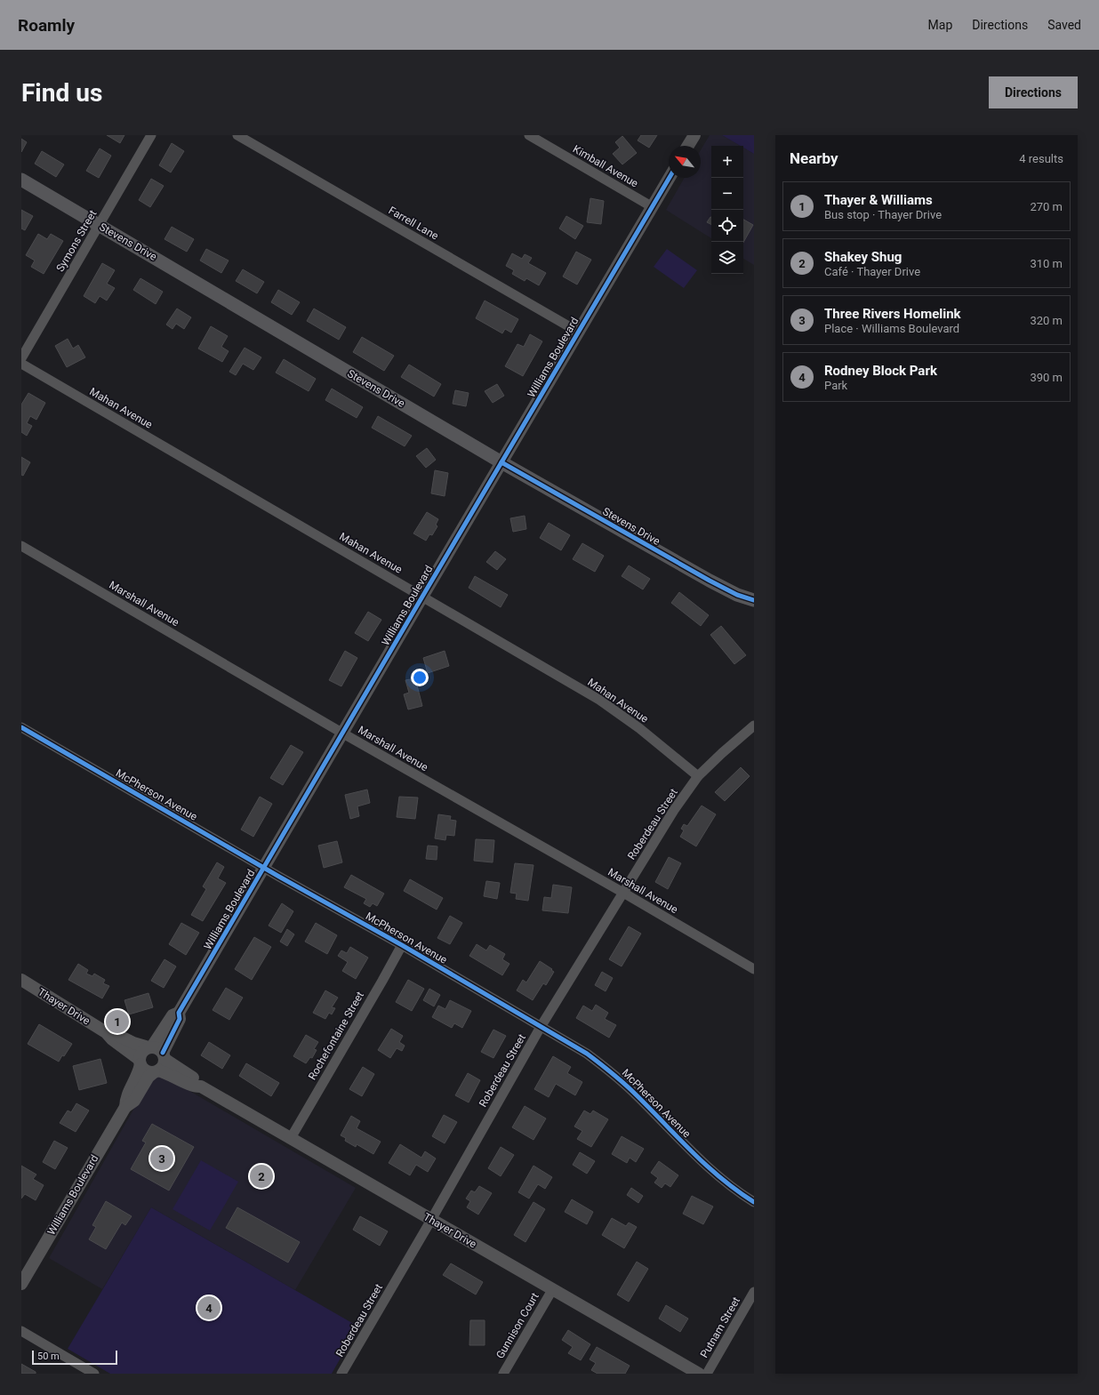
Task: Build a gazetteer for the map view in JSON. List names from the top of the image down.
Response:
{
  "streets": {
    "main road": ["Stevens Drive"],
    "street": [
      "Kimball Avenue",
      "Farrell Lane",
      "Symons Street",
      "Williams Boulevard",
      "Mahan Avenue",
      "Marshall Avenue",
      "McPherson Avenue",
      "Roberdeau Street",
      "Thayer Drive",
      "Rochefontaine Street",
      "Gunnison Court",
      "Putnam Street"
    ]
  },
  "crossings": [
    ["Kimball Avenue", "Williams Boulevard"],
    ["Farrell Lane", "Williams Boulevard"],
    ["Symons Street", "Stevens Drive"],
    ["Stevens Drive", "Williams Boulevard"],
    ["Williams Boulevard", "Mahan Avenue"],
    ["Williams Boulevard", "Marshall Avenue"],
    ["Williams Boulevard", "McPherson Avenue"],
    ["Williams Boulevard", "Thayer Drive"],
    ["Mahan Avenue", "Roberdeau Street"],
    ["Marshall Avenue", "Roberdeau Street"],
    ["McPherson Avenue", "Roberdeau Street"],
    ["McPherson Avenue", "Rochefontaine Street"],
    ["Roberdeau Street", "Thayer Drive"],
    ["Thayer Drive", "Rochefontaine Street"],
    ["Thayer Drive", "Gunnison Court"]
  ],
  "scale_bar": "50 m",
  "north": "top left",
  "page": {
    "header": "Roamly",
    "nav": ["Map", "Directions", "Saved"],
    "buttons": "Directions",
    "title": "Find us",
    "heading": ["Nearby", "4 results"],
    "map_buttons": ["+", "−"],
    "list": [
      {
        "mark": "1",
        "name": "Thayer & Williams",
        "note": "Bus stop · Thayer Drive",
        "value": "270 m"
      },
      {
        "mark": "2",
        "name": "Shakey Shug",
        "note": "Café · Thayer Drive",
        "value": "310 m"
      },
      {
        "mark": "3",
        "name": "Three Rivers Homelink",
        "note": "Place · Williams Boulevard",
        "value": "320 m"
      },
      {
        "mark": "4",
        "name": "Rodney Block Park",
        "note": "Park",
        "value": "390 m"
      }
    ],
    "pins": [
      "1",
      "3",
      "2",
      "4"
    ],
    "scale": "50 m"
  }
}
